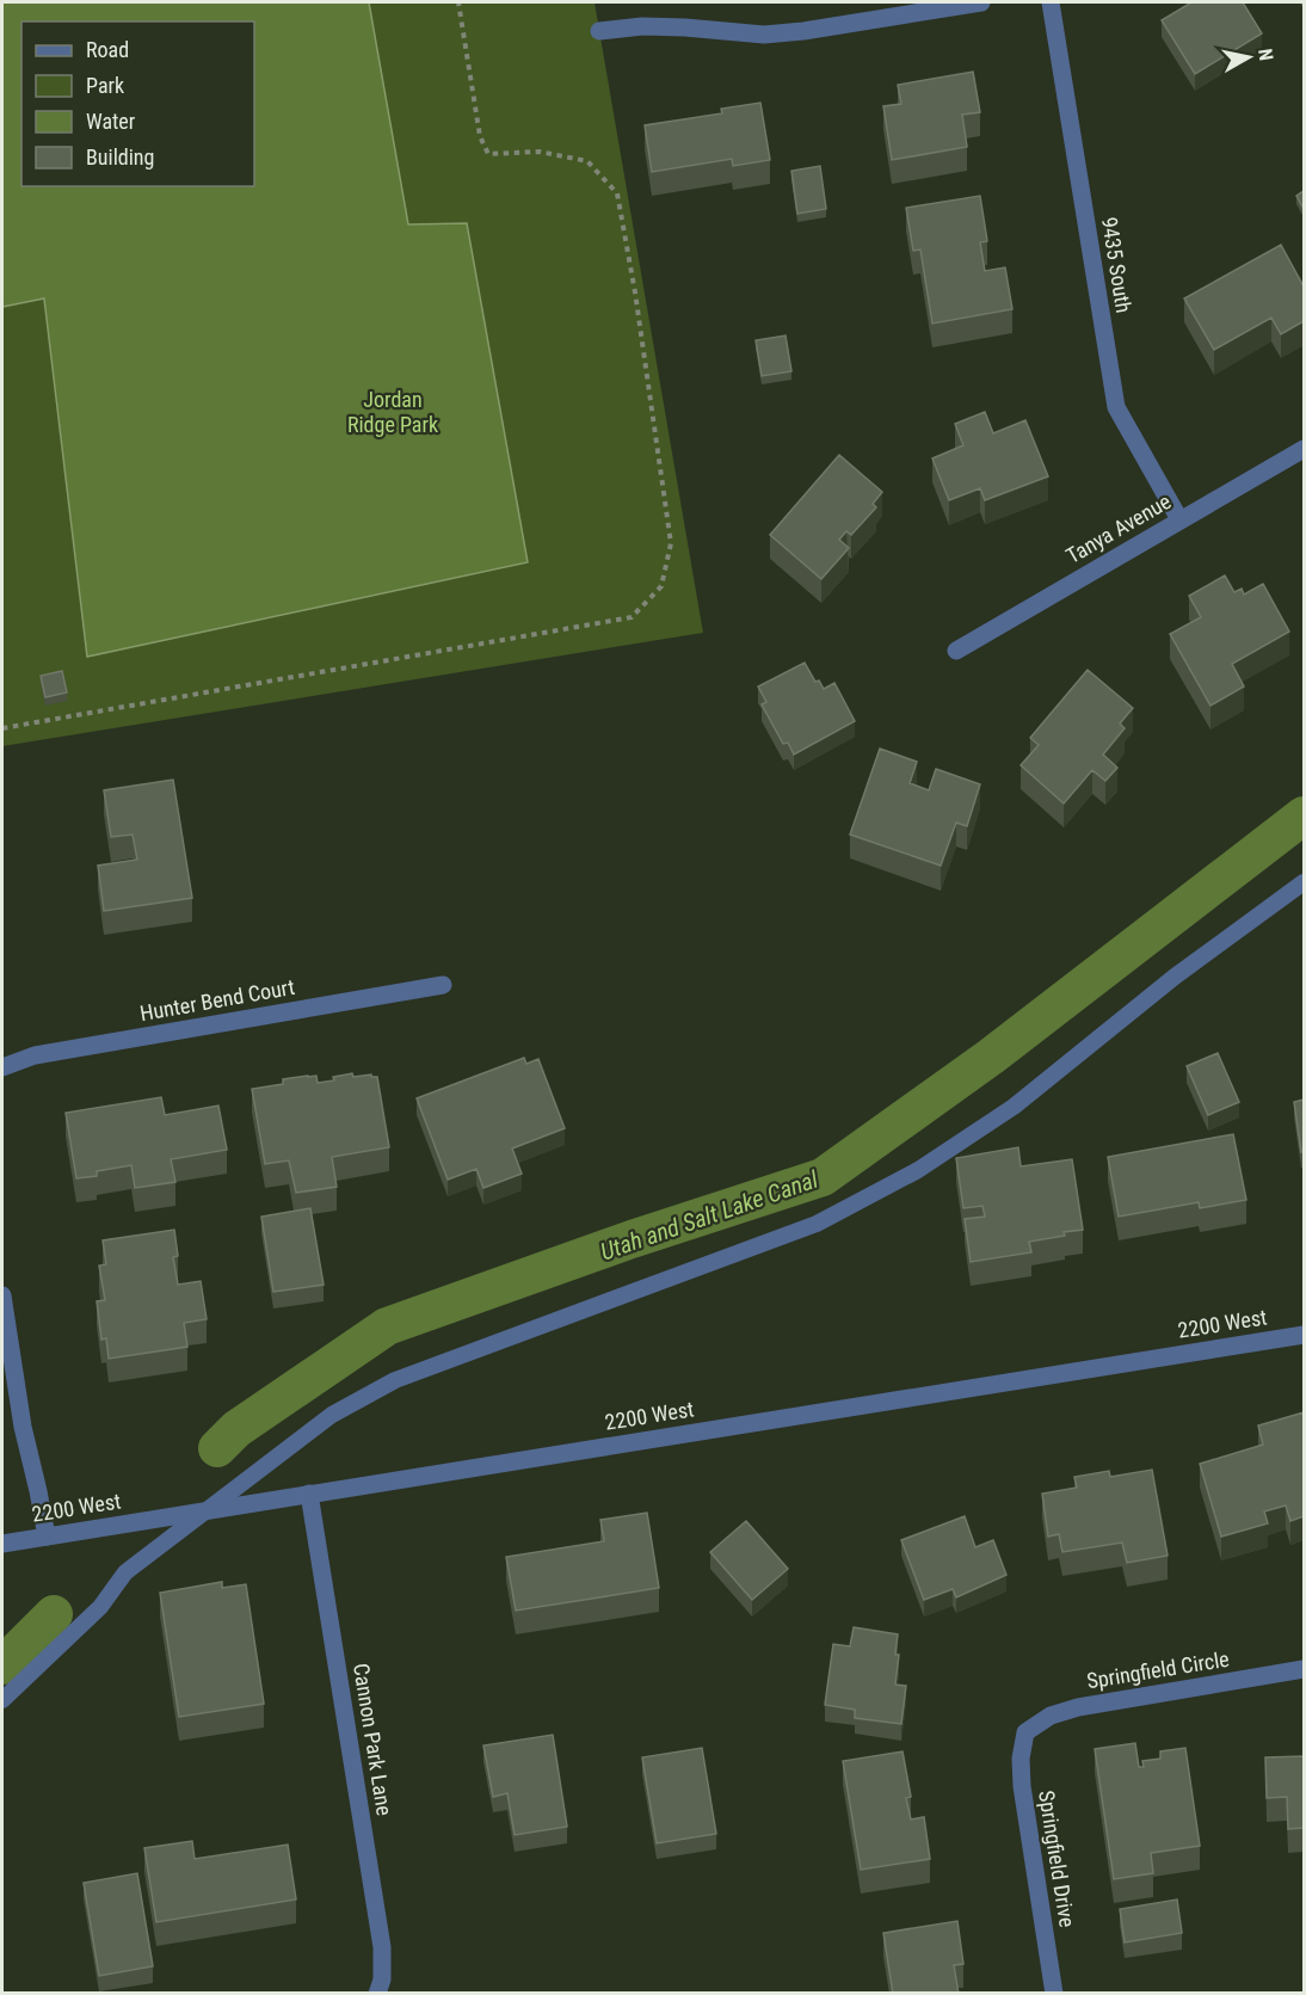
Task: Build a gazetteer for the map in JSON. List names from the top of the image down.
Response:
{
  "streets": {
    "street": [
      "9435 South",
      "Tanya Avenue",
      "Hunter Bend Court",
      "2200 West",
      "Springfield Circle",
      "Cannon Park Lane",
      "Springfield Drive"
    ]
  },
  "crossings": [
    ["9435 South", "Tanya Avenue"],
    ["2200 West", "Cannon Park Lane"],
    ["Springfield Circle", "Springfield Drive"]
  ],
  "water": ["Utah and Salt Lake Canal"],
  "parks": ["Jordan Ridge Park"],
  "legend": [
    "Road",
    "Park",
    "Water",
    "Building"
  ],
  "north": "right"
}
